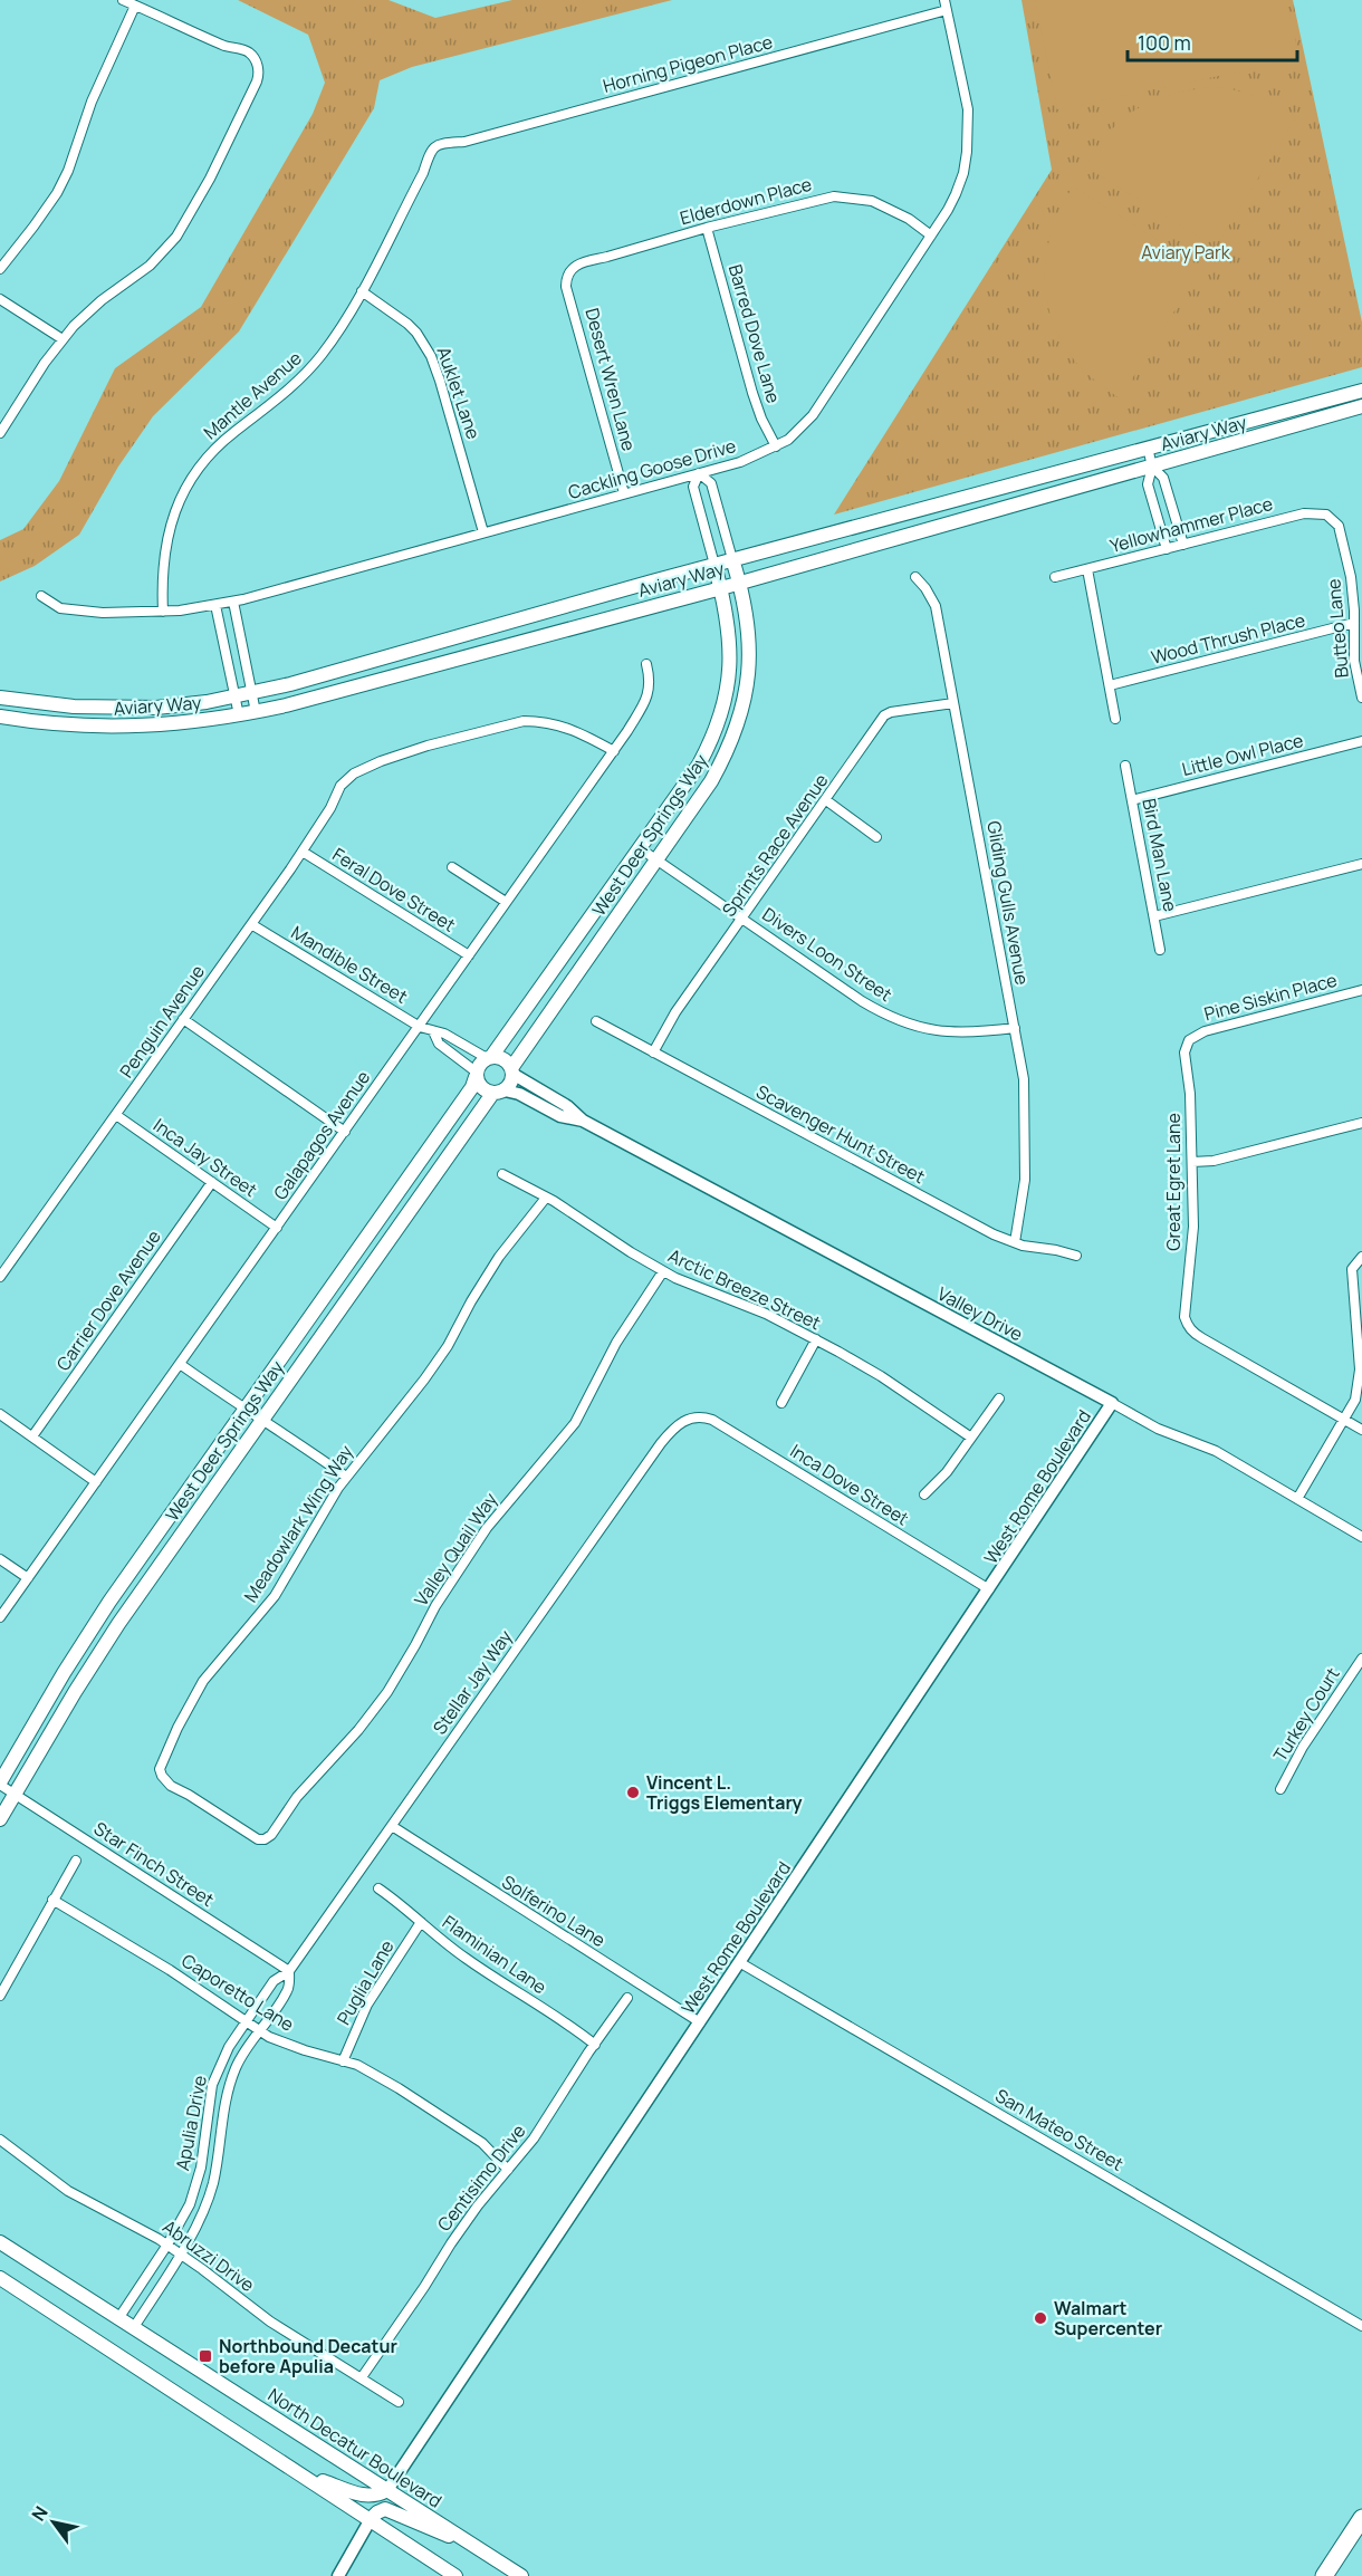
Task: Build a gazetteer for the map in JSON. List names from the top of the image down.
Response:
{
  "streets": {
    "main road": ["Aviary Way", "West Deer Springs Way", "North Decatur Boulevard"],
    "street": [
      "Horning Pigeon Place",
      "Elderdown Place",
      "Barred Dove Lane",
      "Desert Wren Lane",
      "Auklet Lane",
      "Mantle Avenue",
      "Cackling Goose Drive",
      "Yellowhammer Place",
      "Butteo Lane",
      "Wood Thrush Place",
      "Little Owl Place",
      "Sprints Race Avenue",
      "Bird Man Lane",
      "Feral Dove Street",
      "Gliding Gulls Avenue",
      "Divers Loon Street",
      "Mandible Street",
      "Pine Siskin Place",
      "Penguin Avenue",
      "Scavenger Hunt Street",
      "Galapagos Avenue",
      "Inca Jay Street",
      "Great Egret Lane",
      "Arctic Breeze Street",
      "Carrier Dove Avenue",
      "Valley Drive",
      "Inca Dove Street",
      "West Rome Boulevard",
      "Meadowlark Wing Way",
      "Valley Quail Way",
      "Stellar Jay Way",
      "Turkey Court",
      "Star Finch Street",
      "Solferino Lane",
      "Flaminian Lane",
      "Puglia Lane",
      "Caporetto Lane",
      "Apulia Drive",
      "San Mateo Street",
      "Centisimo Drive",
      "Abruzzi Drive"
    ]
  },
  "crossings": [
    ["Horning Pigeon Place", "Mantle Avenue"],
    ["Horning Pigeon Place", "Cackling Goose Drive"],
    ["Elderdown Place", "Barred Dove Lane"],
    ["Elderdown Place", "Desert Wren Lane"],
    ["Elderdown Place", "Cackling Goose Drive"],
    ["Barred Dove Lane", "Cackling Goose Drive"],
    ["Desert Wren Lane", "Cackling Goose Drive"],
    ["Auklet Lane", "Mantle Avenue"],
    ["Auklet Lane", "Cackling Goose Drive"],
    ["Mantle Avenue", "Cackling Goose Drive"],
    ["Aviary Way", "West Deer Springs Way"],
    ["Yellowhammer Place", "Butteo Lane"],
    ["Butteo Lane", "Wood Thrush Place"],
    ["Little Owl Place", "Bird Man Lane"],
    ["West Deer Springs Way", "Divers Loon Street"],
    ["West Deer Springs Way", "Mandible Street"],
    ["West Deer Springs Way", "Valley Drive"],
    ["West Deer Springs Way", "Star Finch Street"],
    ["Sprints Race Avenue", "Gliding Gulls Avenue"],
    ["Sprints Race Avenue", "Divers Loon Street"],
    ["Sprints Race Avenue", "Scavenger Hunt Street"],
    ["Feral Dove Street", "Penguin Avenue"],
    ["Feral Dove Street", "Galapagos Avenue"],
    ["Gliding Gulls Avenue", "Divers Loon Street"],
    ["Gliding Gulls Avenue", "Scavenger Hunt Street"],
    ["Mandible Street", "Penguin Avenue"],
    ["Mandible Street", "Galapagos Avenue"],
    ["Mandible Street", "Valley Drive"],
    ["Pine Siskin Place", "Great Egret Lane"],
    ["Penguin Avenue", "Galapagos Avenue"],
    ["Penguin Avenue", "Inca Jay Street"],
    ["Galapagos Avenue", "Inca Jay Street"],
    ["Inca Jay Street", "Carrier Dove Avenue"],
    ["Arctic Breeze Street", "Meadowlark Wing Way"],
    ["Arctic Breeze Street", "Valley Quail Way"],
    ["Valley Drive", "West Rome Boulevard"],
    ["Inca Dove Street", "West Rome Boulevard"],
    ["Inca Dove Street", "Stellar Jay Way"],
    ["West Rome Boulevard", "Solferino Lane"],
    ["West Rome Boulevard", "San Mateo Street"],
    ["West Rome Boulevard", "North Decatur Boulevard"],
    ["Meadowlark Wing Way", "Valley Quail Way"],
    ["Stellar Jay Way", "Star Finch Street"],
    ["Stellar Jay Way", "Solferino Lane"],
    ["Stellar Jay Way", "Apulia Drive"],
    ["Star Finch Street", "Apulia Drive"],
    ["Flaminian Lane", "Puglia Lane"],
    ["Flaminian Lane", "Centisimo Drive"],
    ["Puglia Lane", "Caporetto Lane"],
    ["Caporetto Lane", "Apulia Drive"],
    ["Caporetto Lane", "Centisimo Drive"],
    ["Apulia Drive", "Abruzzi Drive"],
    ["Apulia Drive", "North Decatur Boulevard"],
    ["Centisimo Drive", "Abruzzi Drive"]
  ],
  "parks": ["Aviary Park"],
  "places": {
    "other": ["Vincent L. Triggs Elementary", "Walmart Supercenter"],
    "transit": ["Northbound Decatur before Apulia"]
  },
  "scale_bar": "100 m",
  "north": "top left"
}
